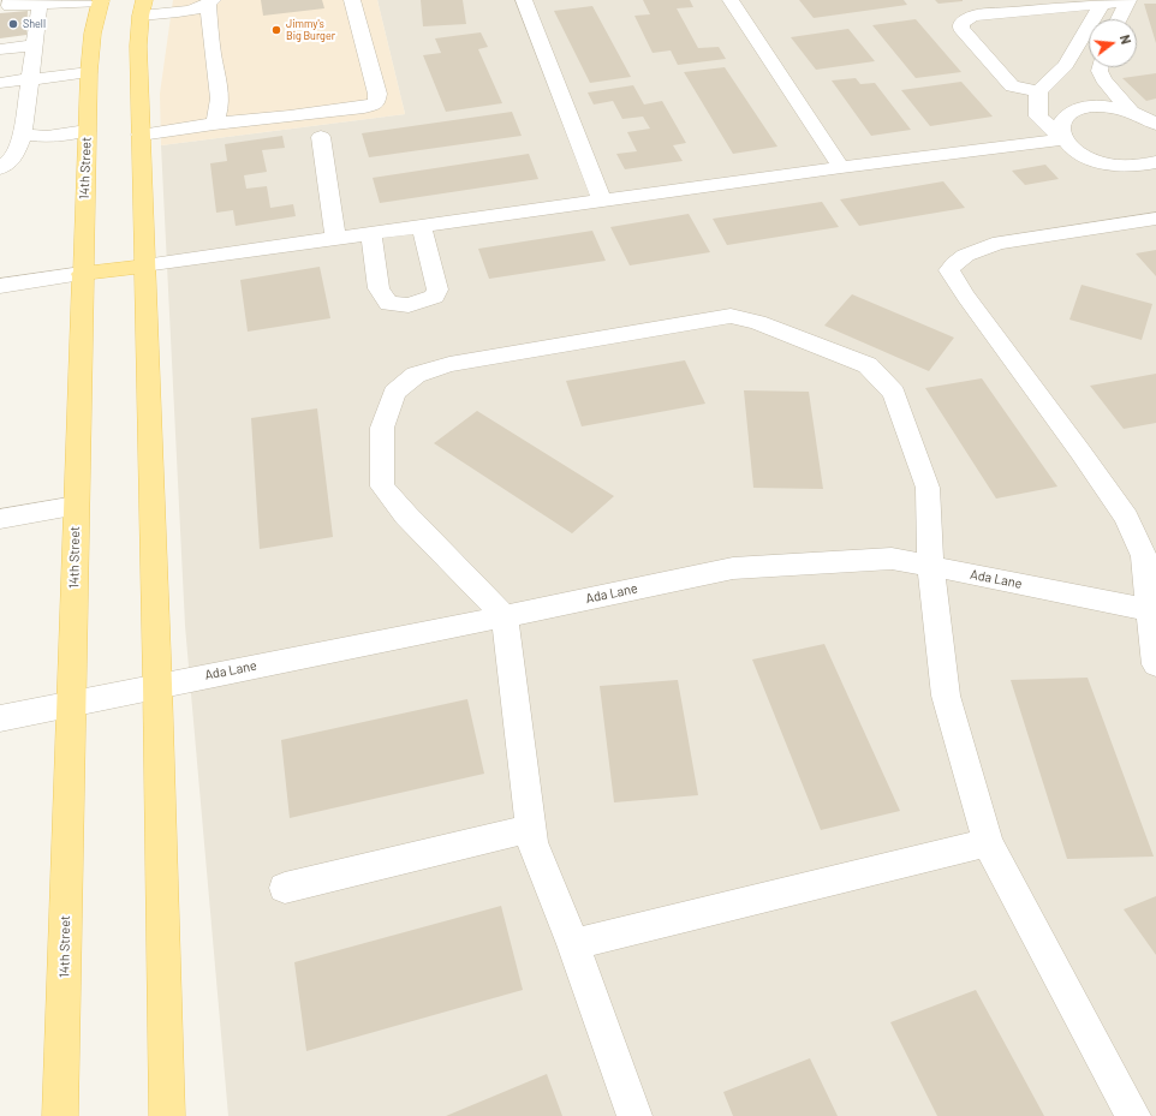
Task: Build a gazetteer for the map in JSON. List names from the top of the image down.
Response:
{
  "streets": {
    "main road": ["14th Street"],
    "street": ["Ada Lane"]
  },
  "crossings": [
    ["14th Street", "Ada Lane"]
  ],
  "places": ["Shell", "Jimmy's Big Burger"],
  "north": "right"
}
